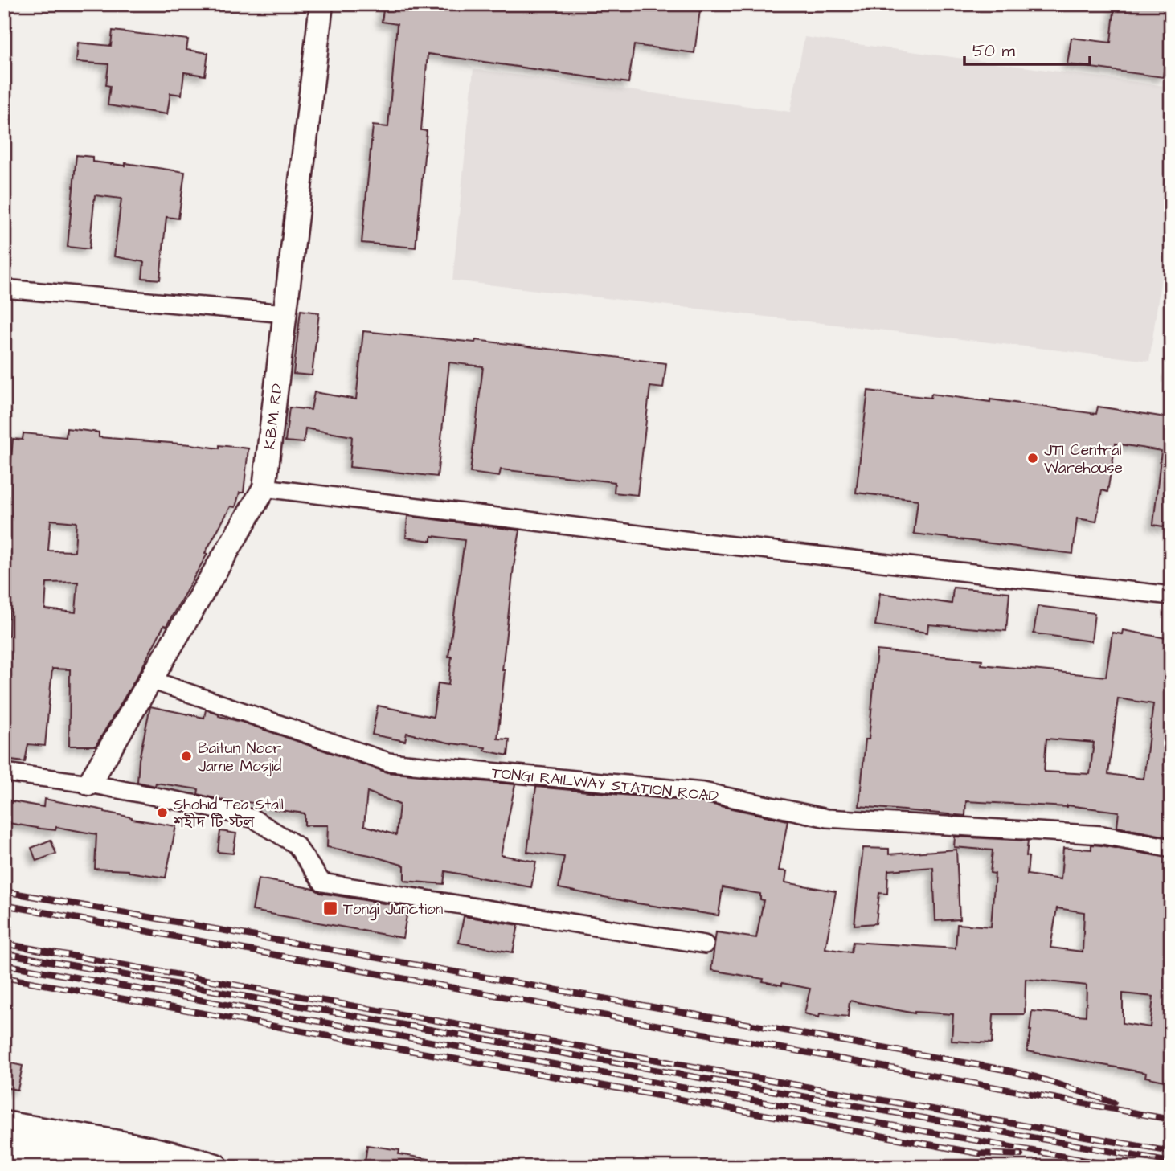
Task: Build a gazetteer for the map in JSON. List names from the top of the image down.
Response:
{
  "streets": {
    "street": ["K.B.M. RD", "TONGI RAILWAY STATION ROAD"]
  },
  "crossings": [
    ["K.B.M. RD", "TONGI RAILWAY STATION ROAD"]
  ],
  "places": {
    "other": ["JTI Central Warehouse", "Baitun Noor Jame Mosjid", "Shohid Tea Stall শহীদ টি স্টল"],
    "transit": ["Tongi Junction"]
  },
  "scale_bar": "50 m"
}
